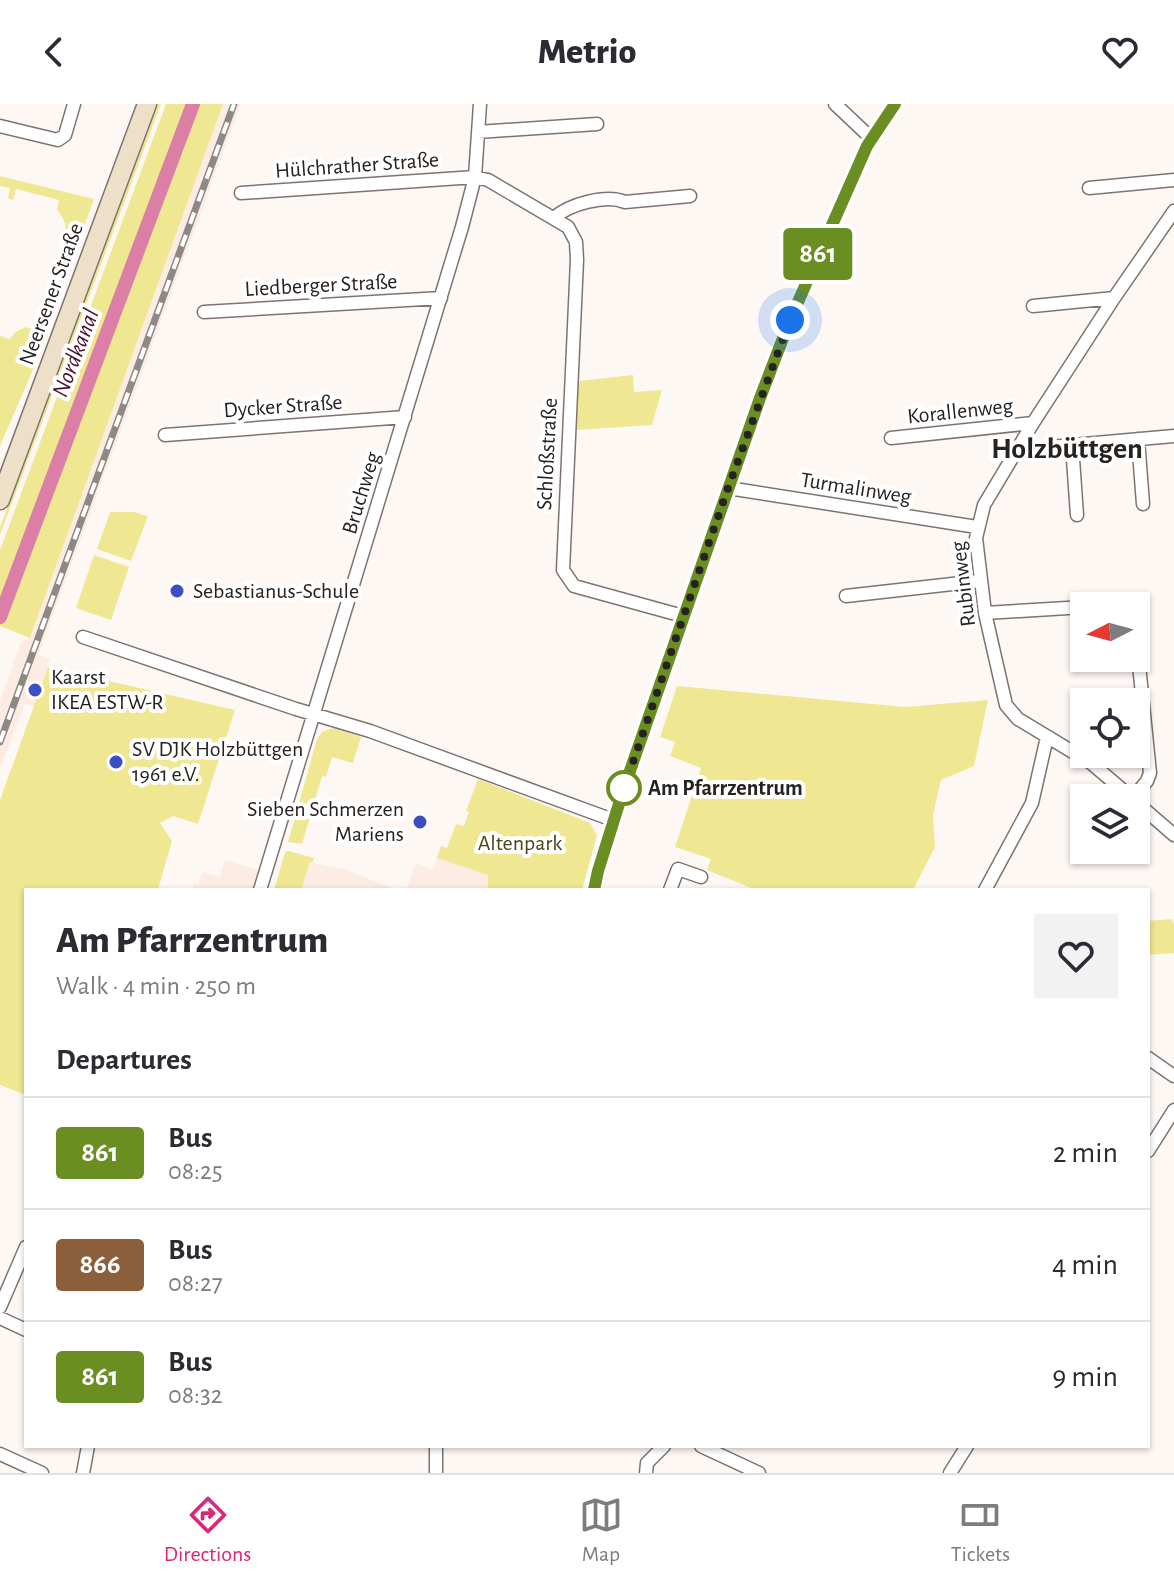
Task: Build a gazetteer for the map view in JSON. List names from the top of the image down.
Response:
{
  "streets": {
    "main road": ["Neersener Straße"],
    "street": [
      "Hülchrather Straße",
      "Liedberger Straße",
      "Dycker Straße",
      "Korallenweg",
      "Schloßstraße",
      "Turmalinweg",
      "Bruchweg",
      "Rubinweg"
    ]
  },
  "crossings": [
    ["Hülchrather Straße", "Schloßstraße"],
    ["Hülchrather Straße", "Bruchweg"],
    ["Liedberger Straße", "Bruchweg"],
    ["Dycker Straße", "Bruchweg"],
    ["Korallenweg", "Rubinweg"],
    ["Schloßstraße", "Bruchweg"],
    ["Turmalinweg", "Rubinweg"]
  ],
  "districts": ["Holzbüttgen"],
  "water": ["Nordkanal"],
  "parks": ["Altenpark"],
  "places": [
    "Sebastianus-Schule",
    "Kaarst IKEA ESTW-R",
    "SV DJK Holzbüttgen 1961 e.V.",
    "Am Pfarrzentrum",
    "Sieben Schmerzen Mariens"
  ],
  "lines": ["bus line 861"],
  "north": "left",
  "page": {
    "header": "Metrio",
    "on_map": "861",
    "heading": [
      ["Am Pfarrzentrum", "Walk · 4 min · 250 m"],
      "Departures"
    ],
    "list": [
      {
        "mark": "861",
        "name": "Bus",
        "note": "08:25",
        "value": "2 min"
      },
      {
        "mark": "866",
        "name": "Bus",
        "note": "08:27",
        "value": "4 min"
      },
      {
        "mark": "861",
        "name": "Bus",
        "note": "08:32",
        "value": "9 min"
      }
    ],
    "tabs": ["Directions", "Map", "Tickets"]
  }
}
